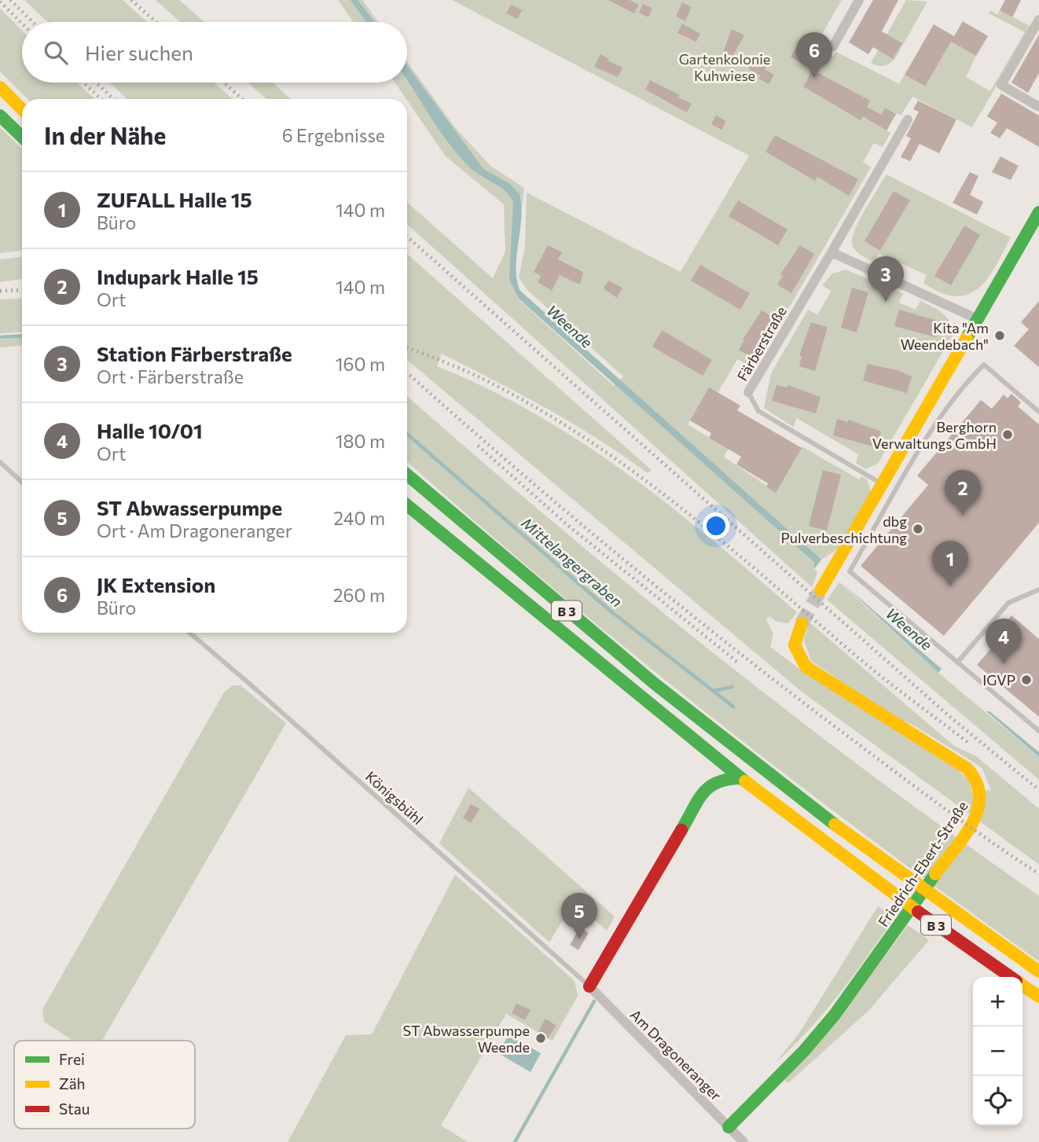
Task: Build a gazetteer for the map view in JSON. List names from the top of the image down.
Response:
{
  "streets": {
    "main road": ["B 3", "Friedrich-Ebert-Straße"],
    "street": ["Färberstraße", "Am Dragoneranger"],
    "lane": ["Königsbühl"]
  },
  "crossings": [
    ["Königsbühl", "Am Dragoneranger"],
    ["Friedrich-Ebert-Straße", "Am Dragoneranger"]
  ],
  "water": ["Weende", "Mittelangergraben"],
  "parks": ["Gartenkolonie Kuhwiese"],
  "places": [
    "Kita \"Am Weendebach\"",
    "Berghorn Verwaltungs GmbH",
    "dbg Pulverbeschichtung",
    "IGVP",
    "ST Abwasserpumpe Weende"
  ],
  "legend": ["Frei", "Zäh", "Stau"],
  "page": {
    "search": "Hier suchen",
    "pins": [
      "6",
      "3",
      "2",
      "1",
      "4",
      "5"
    ],
    "heading": ["In der Nähe", "6 Ergebnisse"],
    "list": [
      {
        "mark": "1",
        "name": "ZUFALL Halle 15",
        "note": "Büro",
        "value": "140 m"
      },
      {
        "mark": "2",
        "name": "Indupark Halle 15",
        "note": "Ort",
        "value": "140 m"
      },
      {
        "mark": "3",
        "name": "Station Färberstraße",
        "note": "Ort · Färberstraße",
        "value": "160 m"
      },
      {
        "mark": "4",
        "name": "Halle 10/01",
        "note": "Ort",
        "value": "180 m"
      },
      {
        "mark": "5",
        "name": "ST Abwasserpumpe",
        "note": "Ort · Am Dragoneranger",
        "value": "240 m"
      },
      {
        "mark": "6",
        "name": "JK Extension",
        "note": "Büro",
        "value": "260 m"
      }
    ],
    "map_buttons": ["+", "−"]
  }
}
